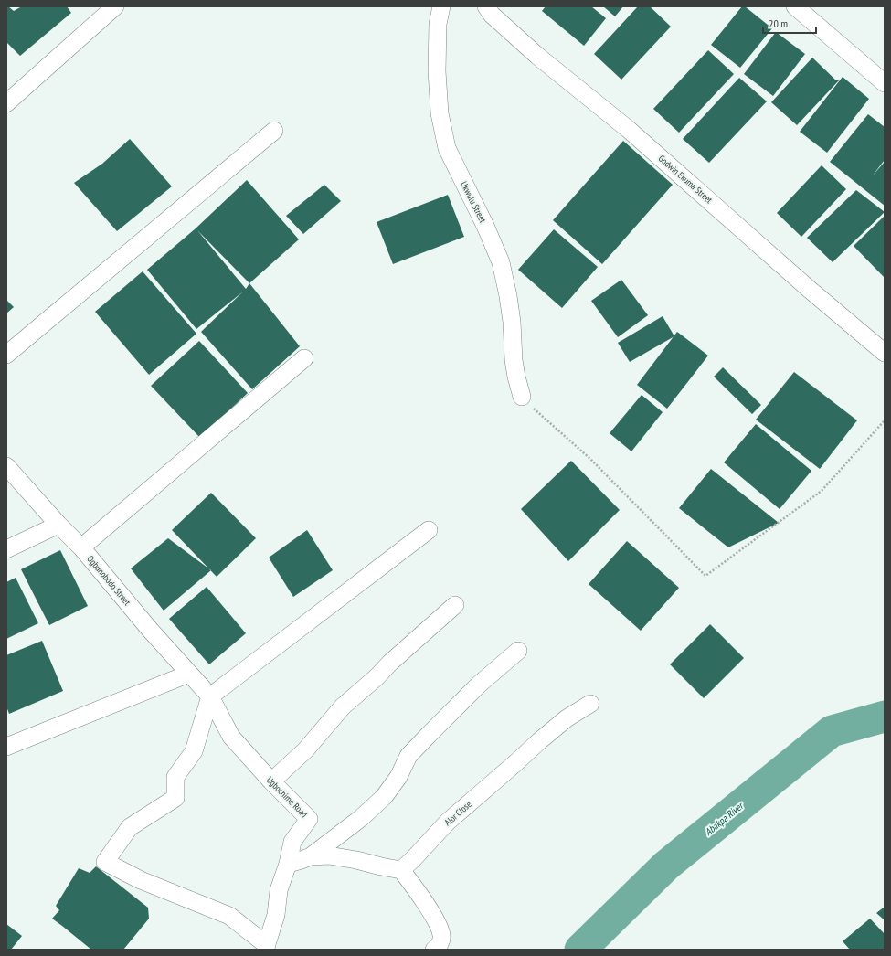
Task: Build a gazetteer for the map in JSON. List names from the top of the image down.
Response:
{
  "streets": {
    "street": [
      "Godwin Ekuma Street",
      "Ukwulu Street",
      "Ogbunobodo Street",
      "Ugbochime Road",
      "Alor Close"
    ]
  },
  "crossings": [
    ["Ogbunobodo Street", "Ugbochime Road"]
  ],
  "water": ["Abakpa River"],
  "scale_bar": "20 m"
}
